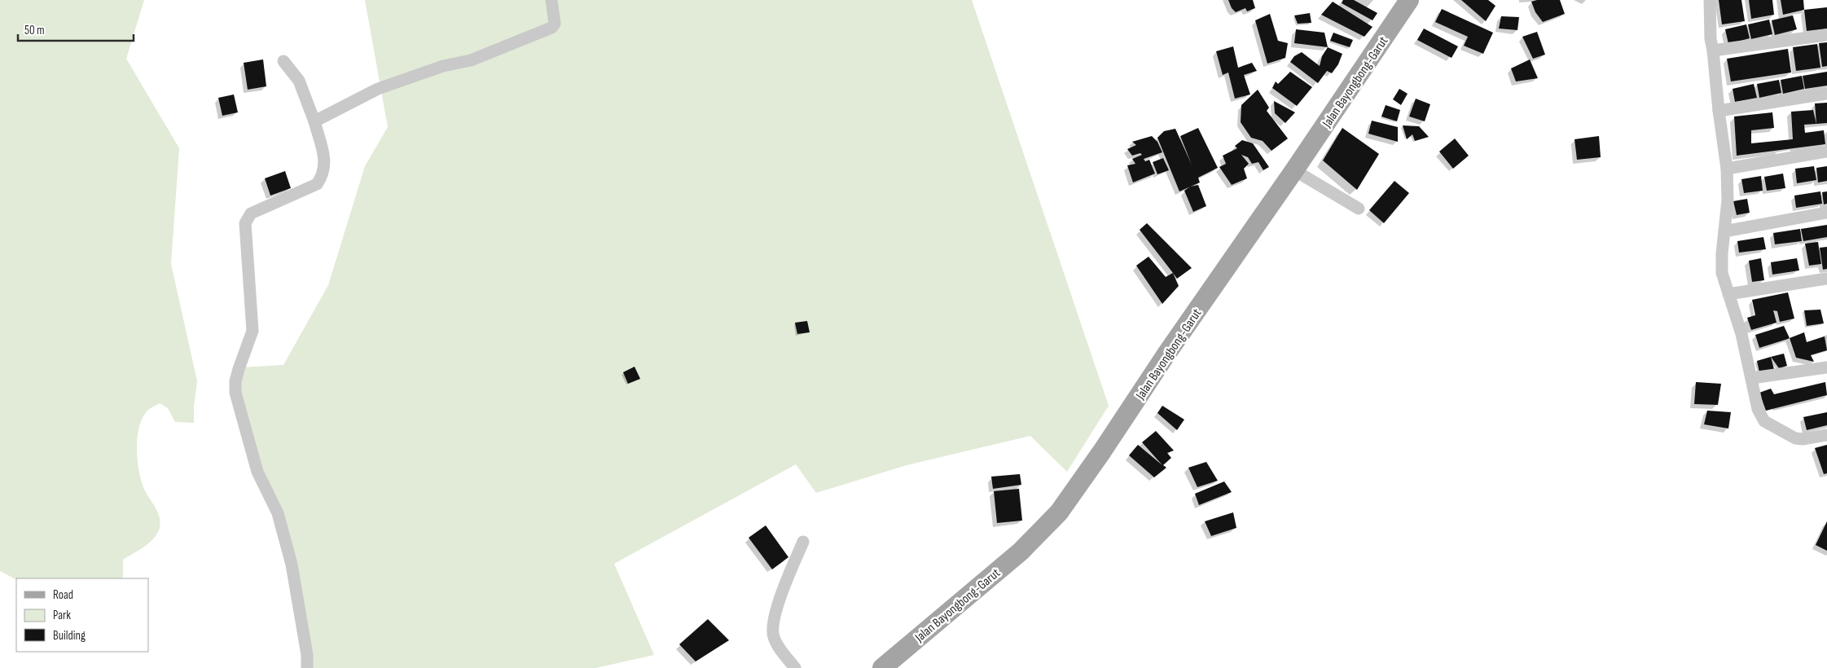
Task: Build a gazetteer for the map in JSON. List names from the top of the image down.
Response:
{
  "streets": {
    "main road": ["Jalan Bayongbong-Garut"]
  },
  "legend": ["Road", "Park", "Building"],
  "scale_bar": "50 m"
}
